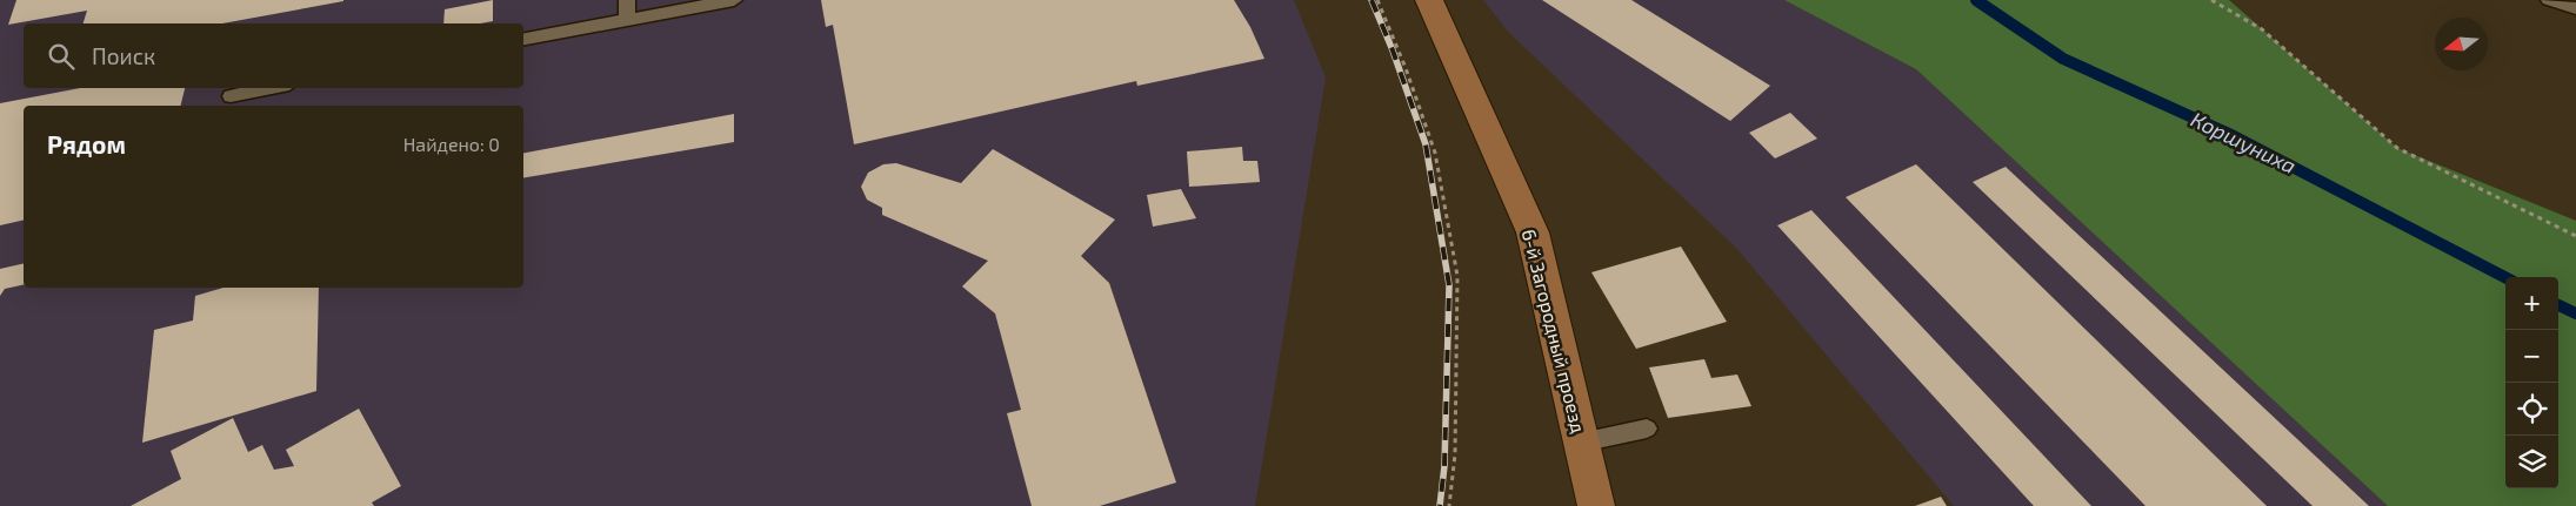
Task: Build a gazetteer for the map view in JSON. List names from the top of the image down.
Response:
{
  "streets": {
    "street": ["6-й Загородный проезд"]
  },
  "water": ["Коршуниха"],
  "north": "left",
  "page": {
    "search": "Поиск",
    "heading": ["Рядом", "Найдено: 0"],
    "map_buttons": ["+", "−"]
  }
}
